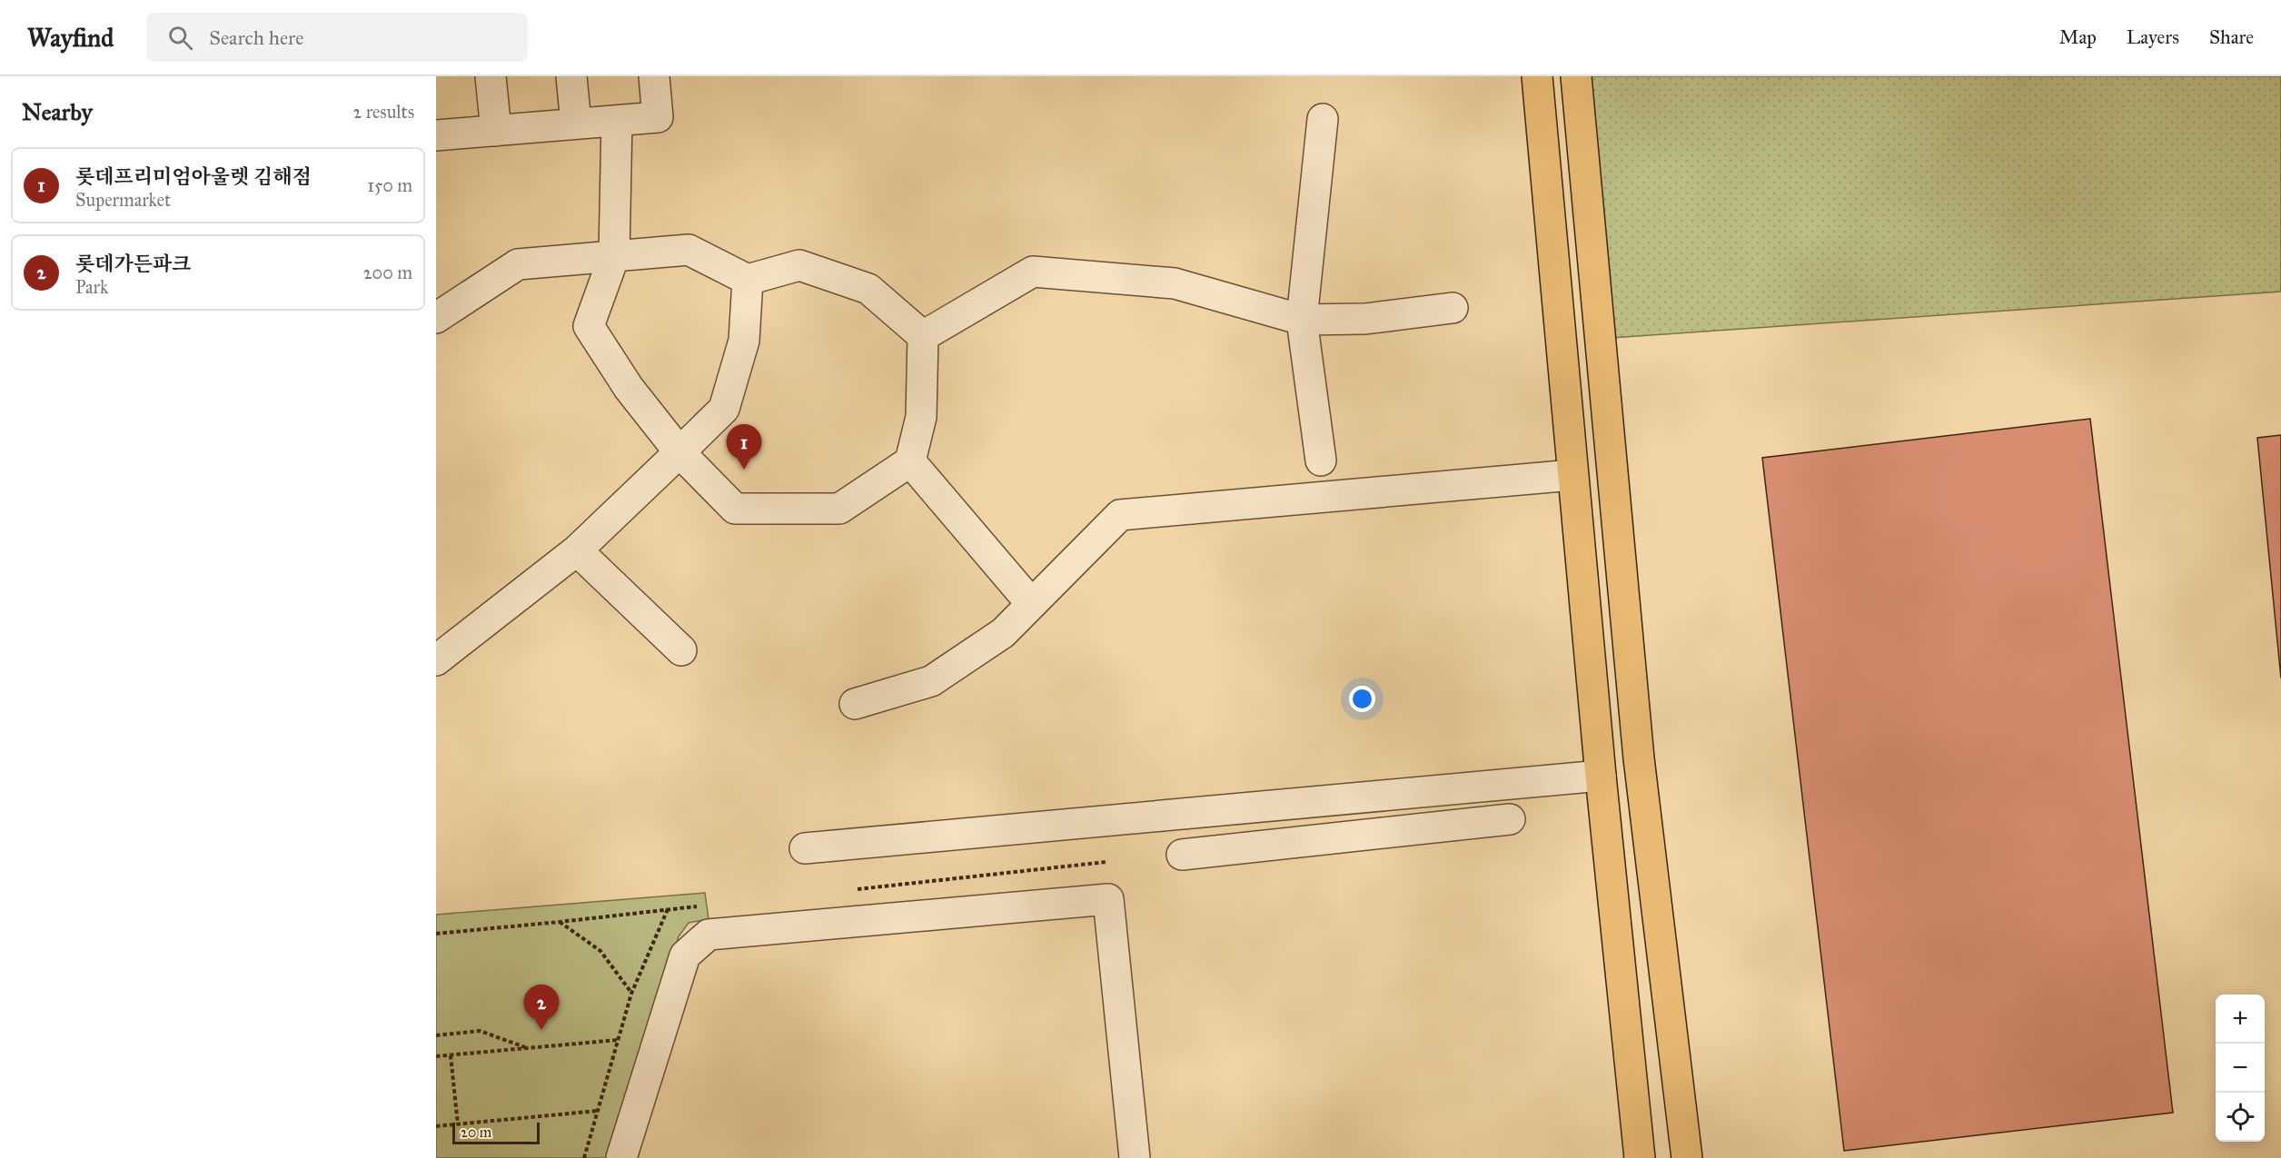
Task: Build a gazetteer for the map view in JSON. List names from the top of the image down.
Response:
{
  "scale_bar": "20 m",
  "page": {
    "header": "Wayfind",
    "search": "Search here",
    "nav": ["Map", "Layers", "Share"],
    "heading": ["Nearby", "2 results"],
    "list": [
      {
        "mark": "1",
        "name": "롯데프리미엄아울렛 김해점",
        "note": "Supermarket",
        "value": "150 m"
      },
      {
        "mark": "2",
        "name": "롯데가든파크",
        "note": "Park",
        "value": "200 m"
      }
    ],
    "pins": ["1", "2"],
    "map_buttons": ["+", "−"],
    "scale": "20 m"
  }
}
